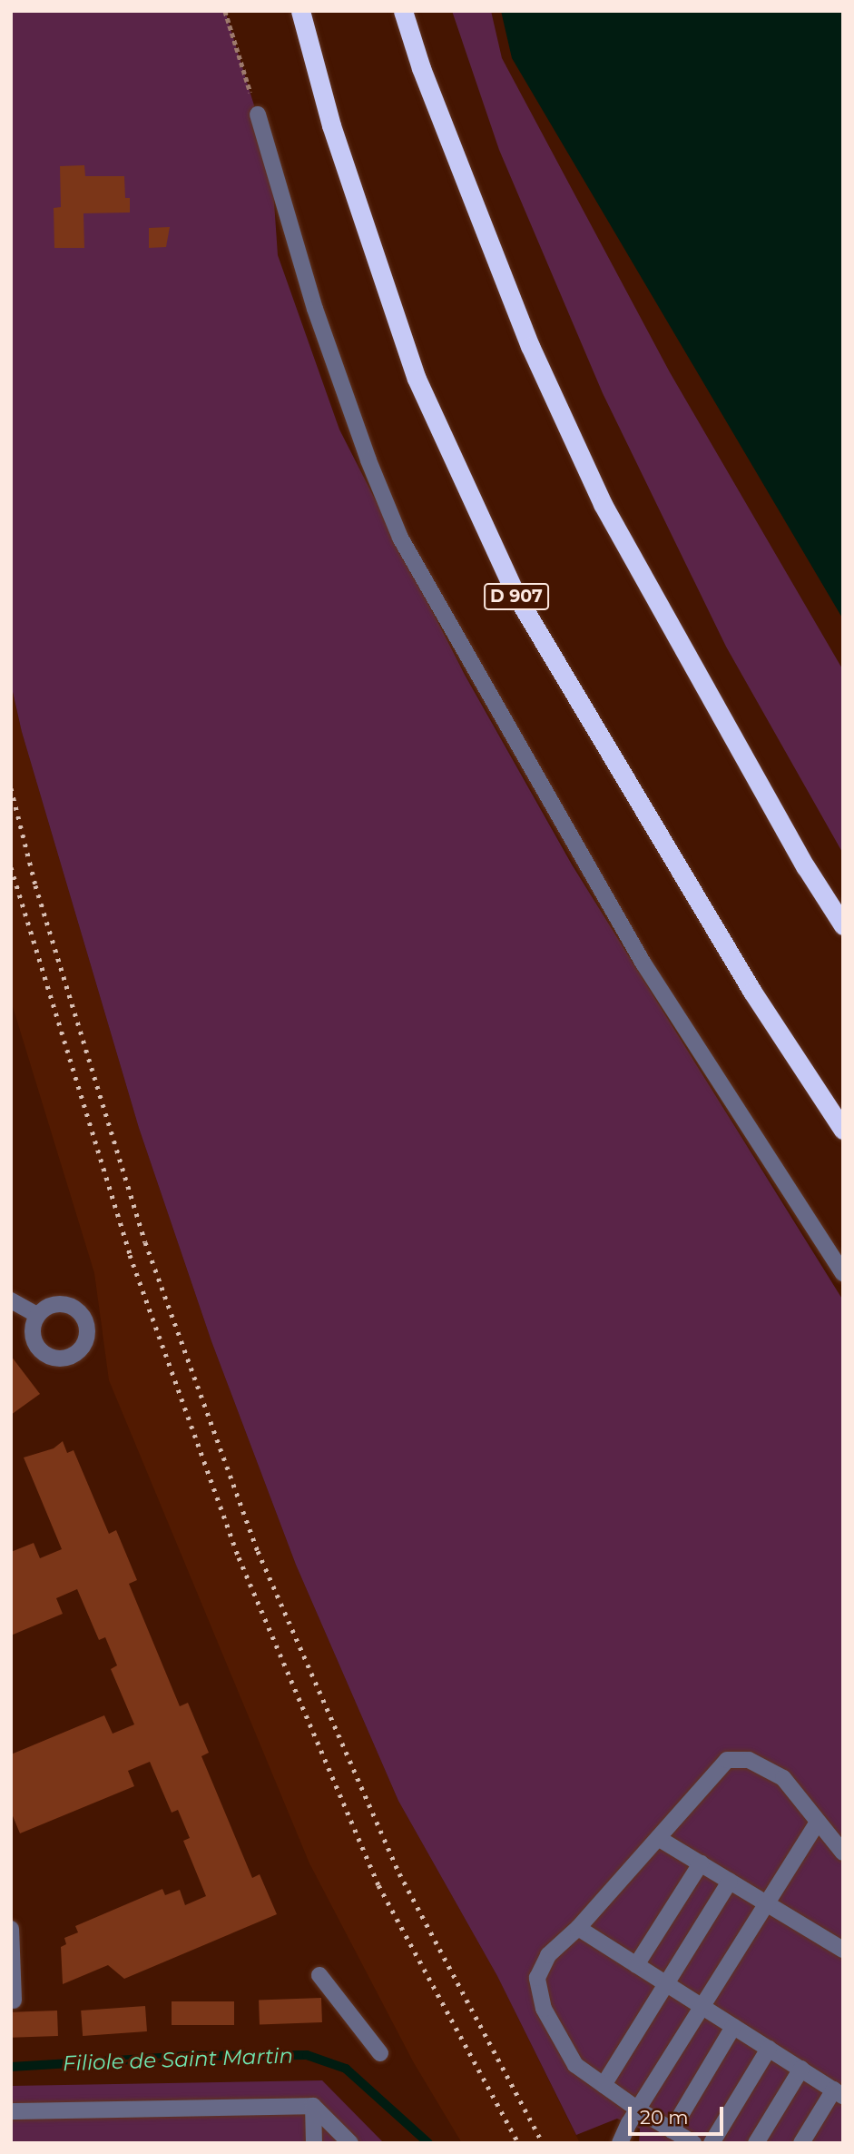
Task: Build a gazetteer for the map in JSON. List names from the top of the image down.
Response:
{
  "streets": {
    "highway": ["D 907"]
  },
  "water": ["Filiole de Saint Martin"],
  "scale_bar": "20 m"
}
